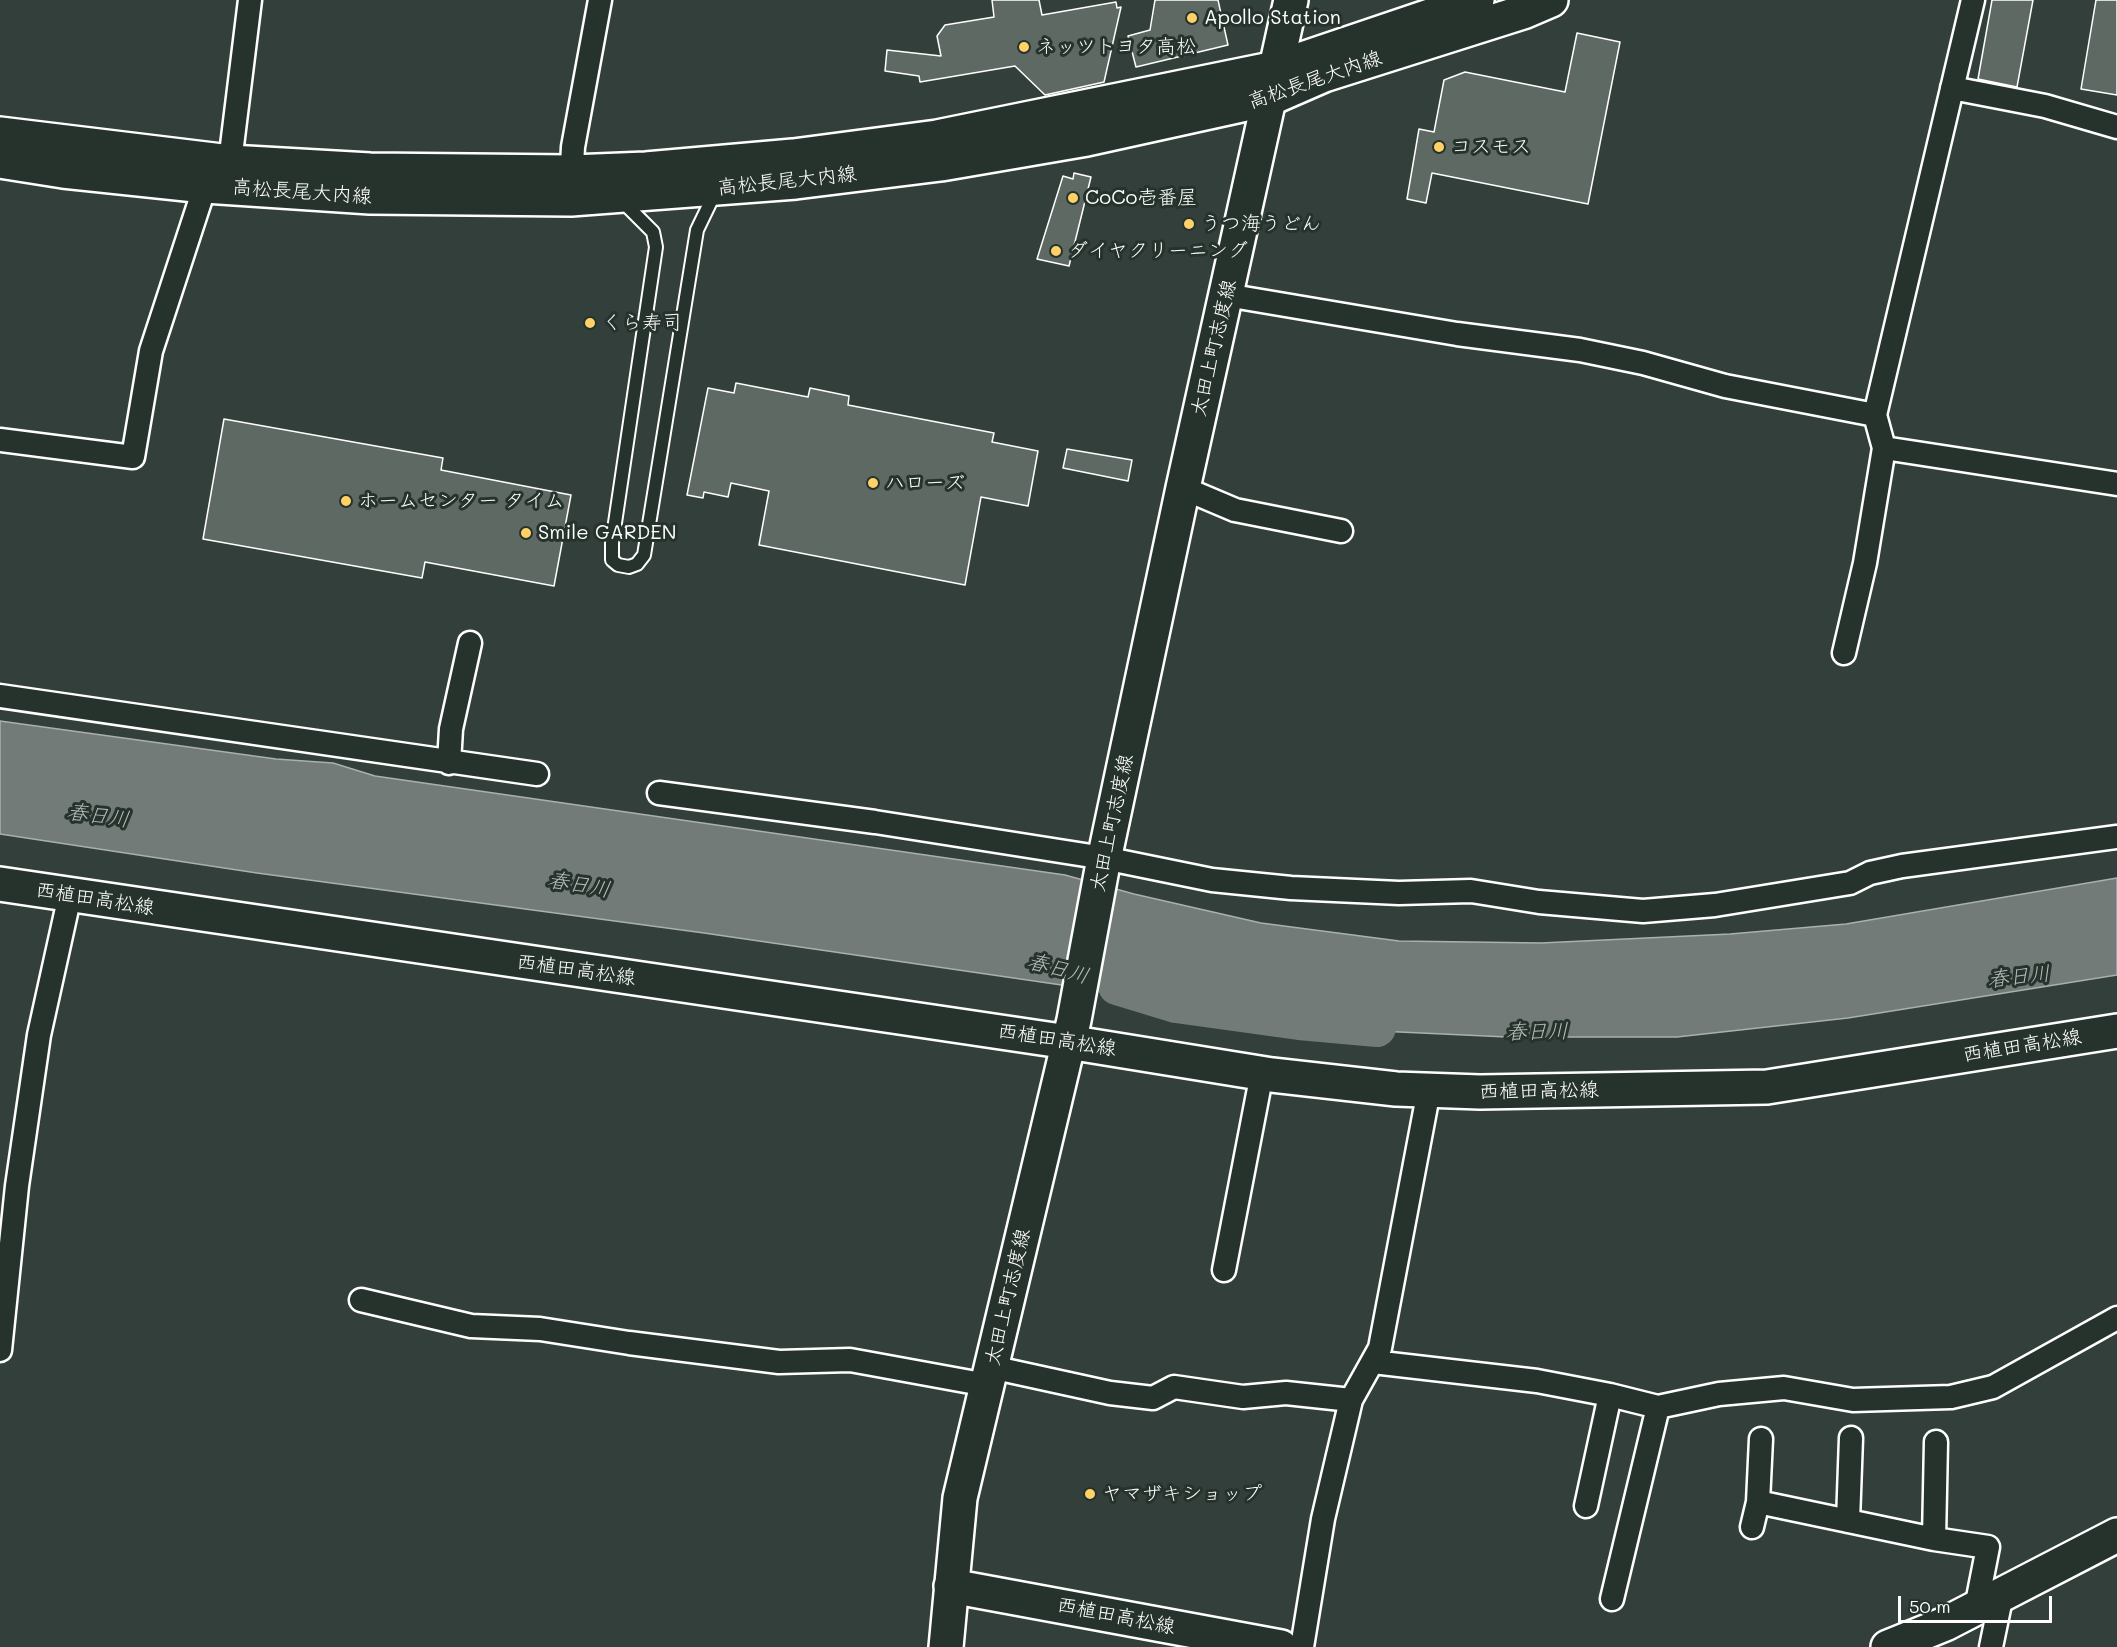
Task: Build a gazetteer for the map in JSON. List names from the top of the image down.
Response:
{
  "streets": {
    "main road": ["高松長尾大内線", "太田上町志度線", "西植田高松線"]
  },
  "crossings": [
    ["高松長尾大内線", "太田上町志度線"],
    ["太田上町志度線", "西植田高松線"]
  ],
  "water": ["春日川"],
  "places": [
    "Apollo Station",
    "ネッツトヨタ高松",
    "コスモス",
    "CoCo壱番屋",
    "うつ海うどん",
    "ダイヤクリーニング",
    "くら寿司",
    "ハローズ",
    "ホームセンター タイム",
    "Smile GARDEN",
    "ヤマザキショップ"
  ],
  "scale_bar": "50 m"
}
